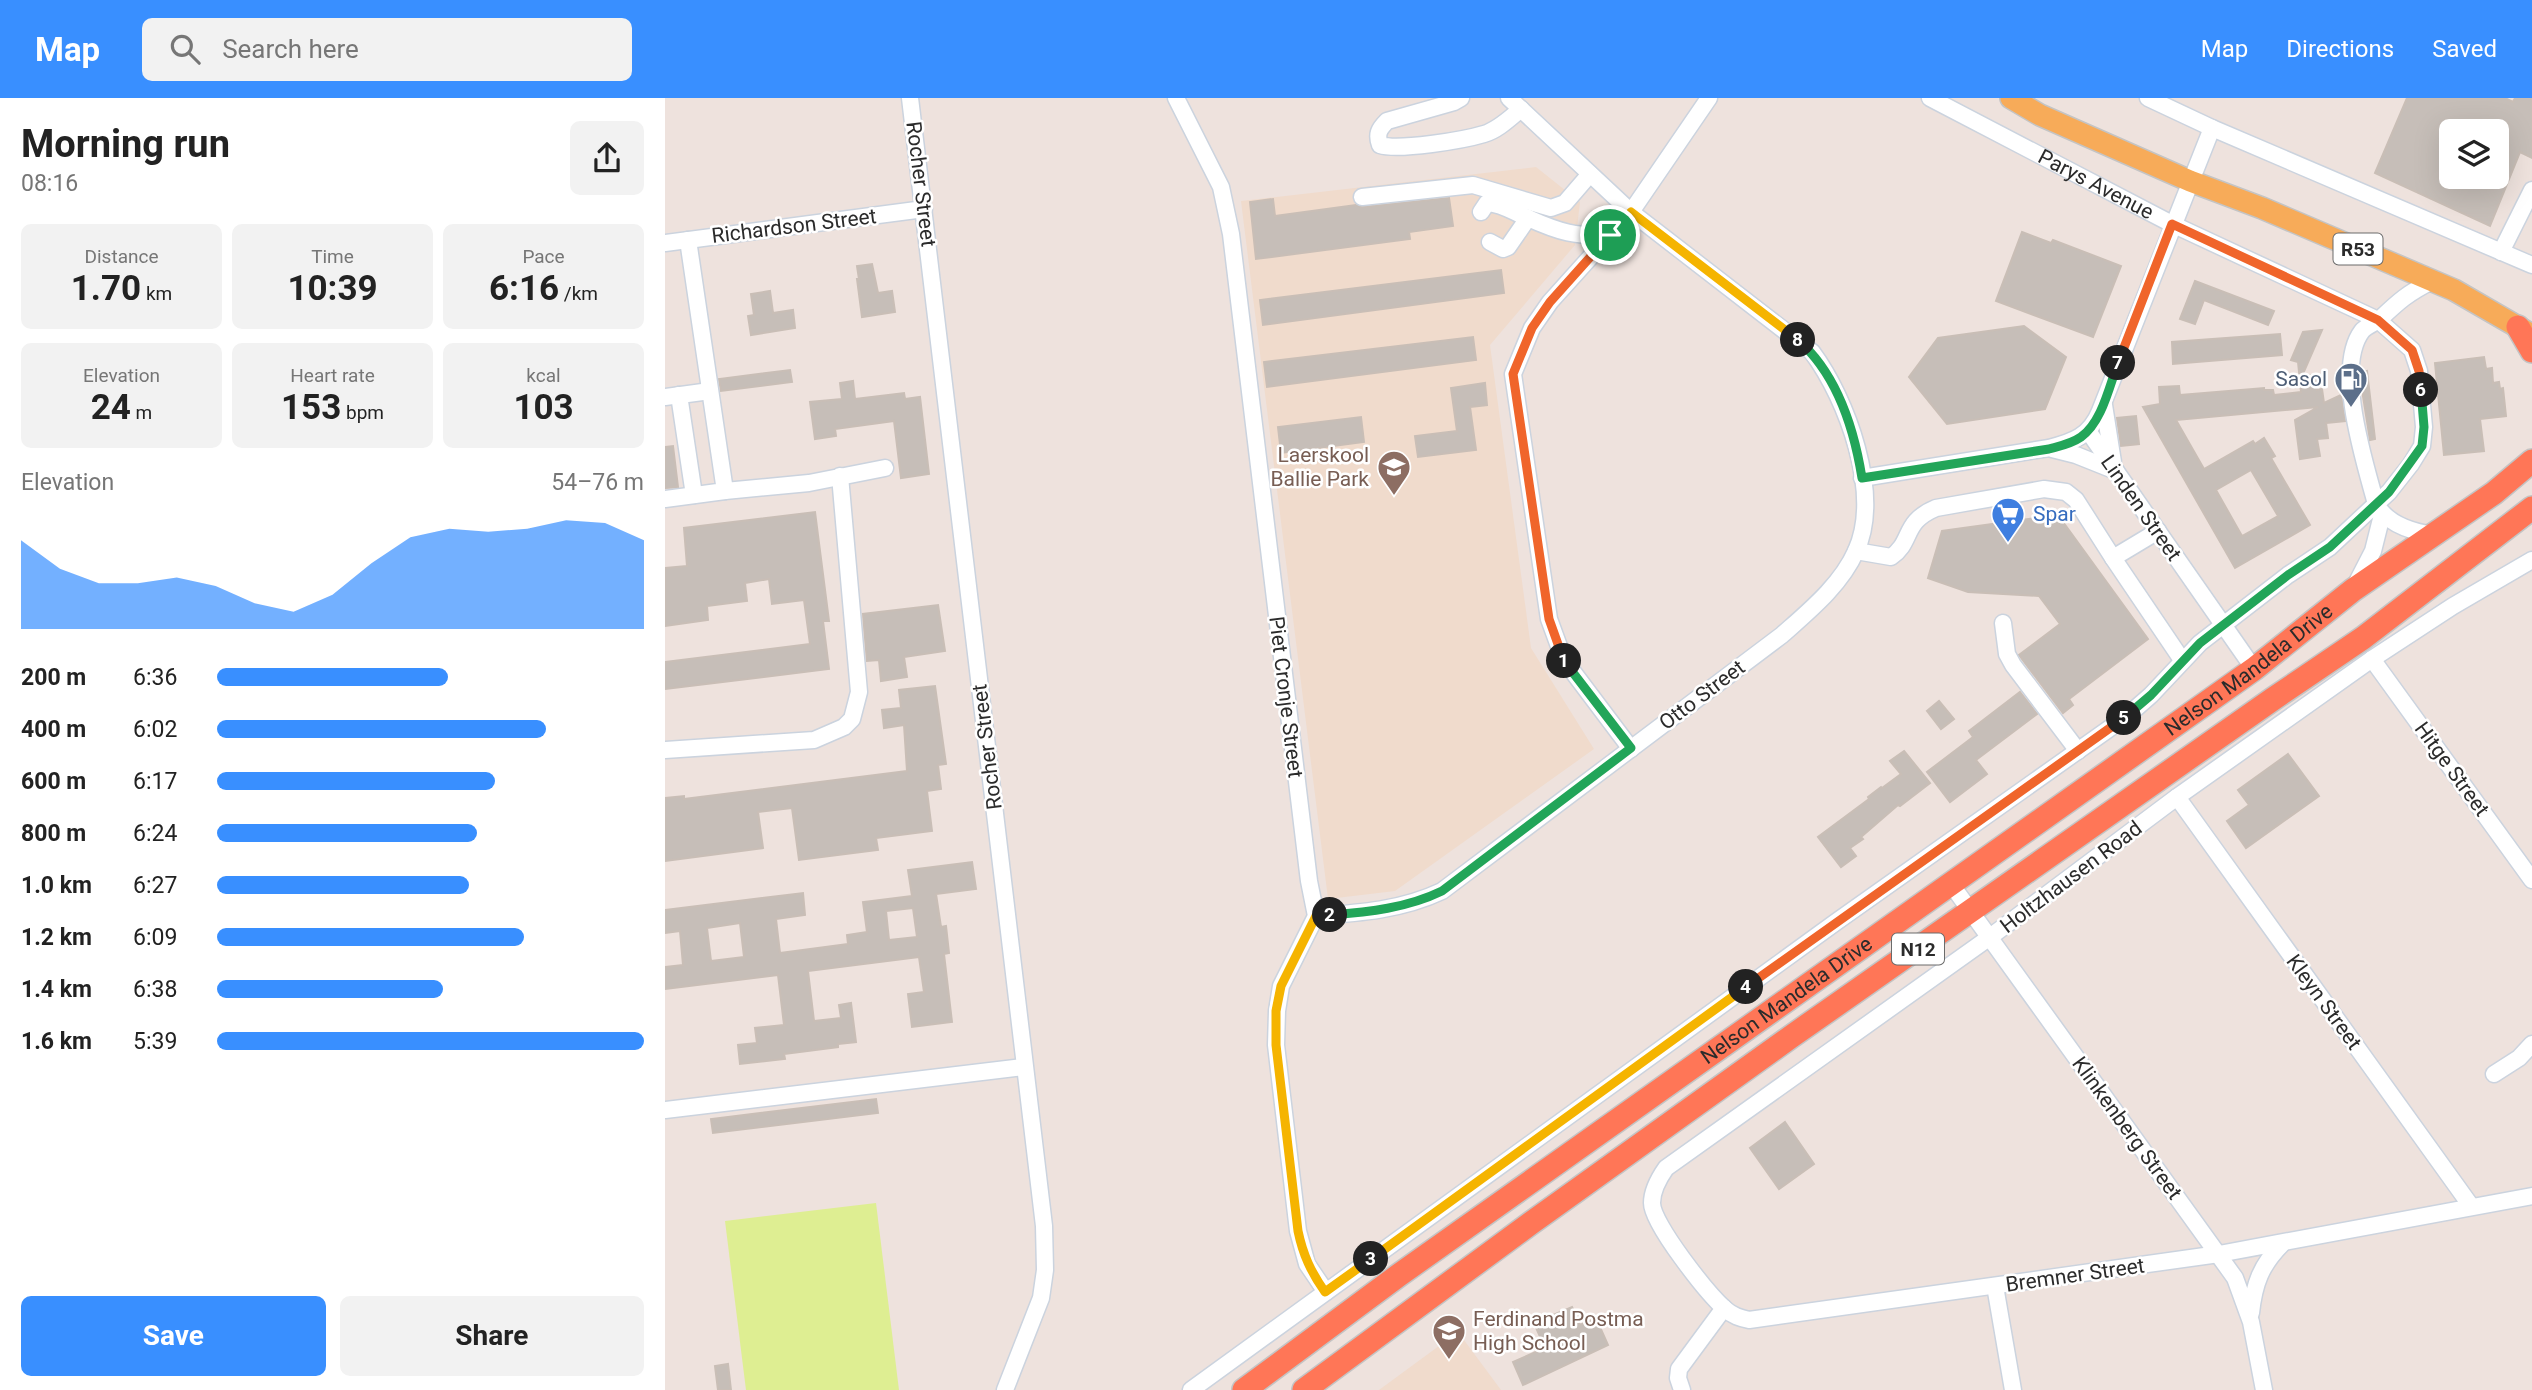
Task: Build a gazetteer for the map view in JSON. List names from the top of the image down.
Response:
{
  "streets": {
    "highway": ["Nelson Mandela Drive", "N12"],
    "main road": ["Parys Avenue", "R53"],
    "street": [
      "Rocher Street",
      "Richardson Street",
      "Linden Street",
      "Otto Street",
      "Piet Cronje Street",
      "Hitge Street",
      "Holtzhausen Road",
      "Kleyn Street",
      "Klinkenberg Street",
      "Bremner Street"
    ]
  },
  "crossings": [
    ["Rocher Street", "Richardson Street"],
    ["Linden Street", "Nelson Mandela Drive"],
    ["Nelson Mandela Drive", "Klinkenberg Street"],
    ["Otto Street", "Piet Cronje Street"],
    ["Hitge Street", "Holtzhausen Road"],
    ["Holtzhausen Road", "Kleyn Street"],
    ["Holtzhausen Road", "Klinkenberg Street"],
    ["Holtzhausen Road", "Bremner Street"],
    ["Kleyn Street", "Bremner Street"],
    ["Klinkenberg Street", "Bremner Street"]
  ],
  "places": {
    "fuel station": ["Sasol"],
    "school or university": ["Laerskool Ballie Park", "Ferdinand Postma High School"],
    "supermarket": ["Spar"]
  },
  "page": {
    "header": "Map",
    "search": "Search here",
    "nav": ["Map", "Directions", "Saved"],
    "heading": ["Morning run", "08:16"],
    "stats": [
      ["Distance", "1.70 km"],
      ["Time", "10:39"],
      ["Pace", "6:16 /km"],
      ["Elevation", "24 m"],
      ["Heart rate", "153 bpm"],
      ["kcal", "103"]
    ],
    "pins": [
      "8",
      "7",
      "6",
      "1",
      "5",
      "2",
      "4",
      "3"
    ],
    "chart": ["Elevation", "54–76 m"],
    "list": [
      {
        "name": "200 m",
        "note": "6:36"
      },
      {
        "name": "400 m",
        "note": "6:02"
      },
      {
        "name": "600 m",
        "note": "6:17"
      },
      {
        "name": "800 m",
        "note": "6:24"
      },
      {
        "name": "1.0 km",
        "note": "6:27"
      },
      {
        "name": "1.2 km",
        "note": "6:09"
      },
      {
        "name": "1.4 km",
        "note": "6:38"
      },
      {
        "name": "1.6 km",
        "note": "5:39"
      }
    ],
    "buttons": ["Save", "Share"]
  }
}
